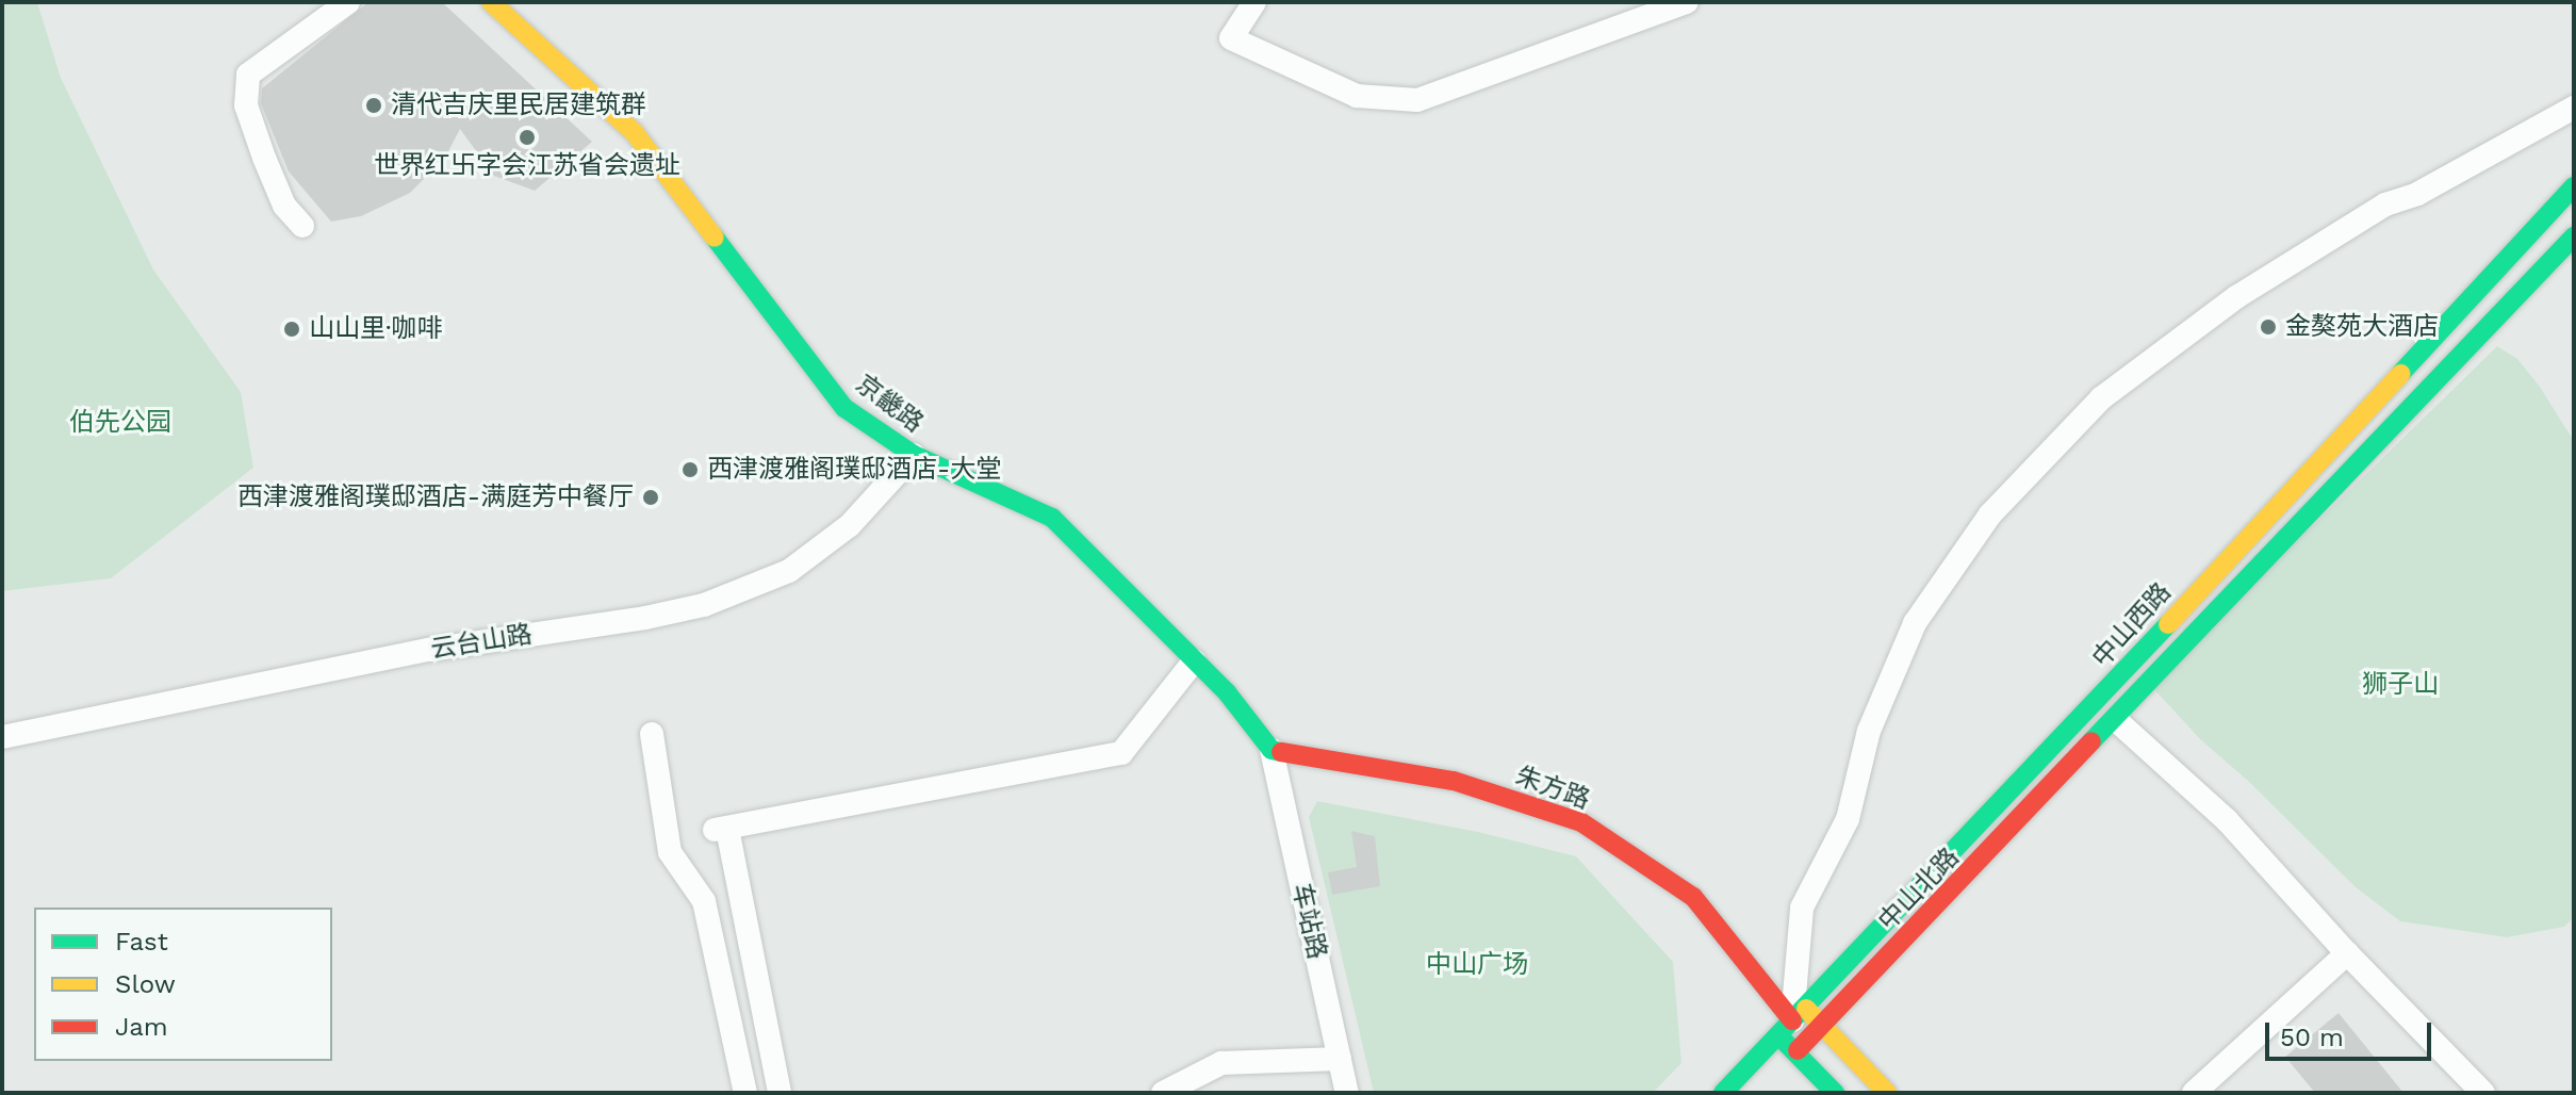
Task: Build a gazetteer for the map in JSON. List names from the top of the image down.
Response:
{
  "streets": {
    "main road": [
      "京畿路",
      "中山西路",
      "朱方路",
      "中山北路"
    ],
    "street": ["云台山路", "车站路"]
  },
  "crossings": [
    ["京畿路", "云台山路"],
    ["京畿路", "朱方路"],
    ["京畿路", "车站路"],
    ["中山西路", "朱方路"],
    ["中山西路", "中山北路"],
    ["朱方路", "中山北路"],
    ["朱方路", "车站路"]
  ],
  "parks": ["伯先公园", "狮子山", "中山广场"],
  "places": [
    "清代吉庆里民居建筑群",
    "世界红卐字会江苏省会遗址",
    "金獒苑大酒店",
    "山山里·咖啡",
    "西津渡雅阁璞邸酒店-大堂",
    "西津渡雅阁璞邸酒店-满庭芳中餐厅"
  ],
  "legend": ["Fast", "Slow", "Jam"],
  "scale_bar": "50 m"
}
